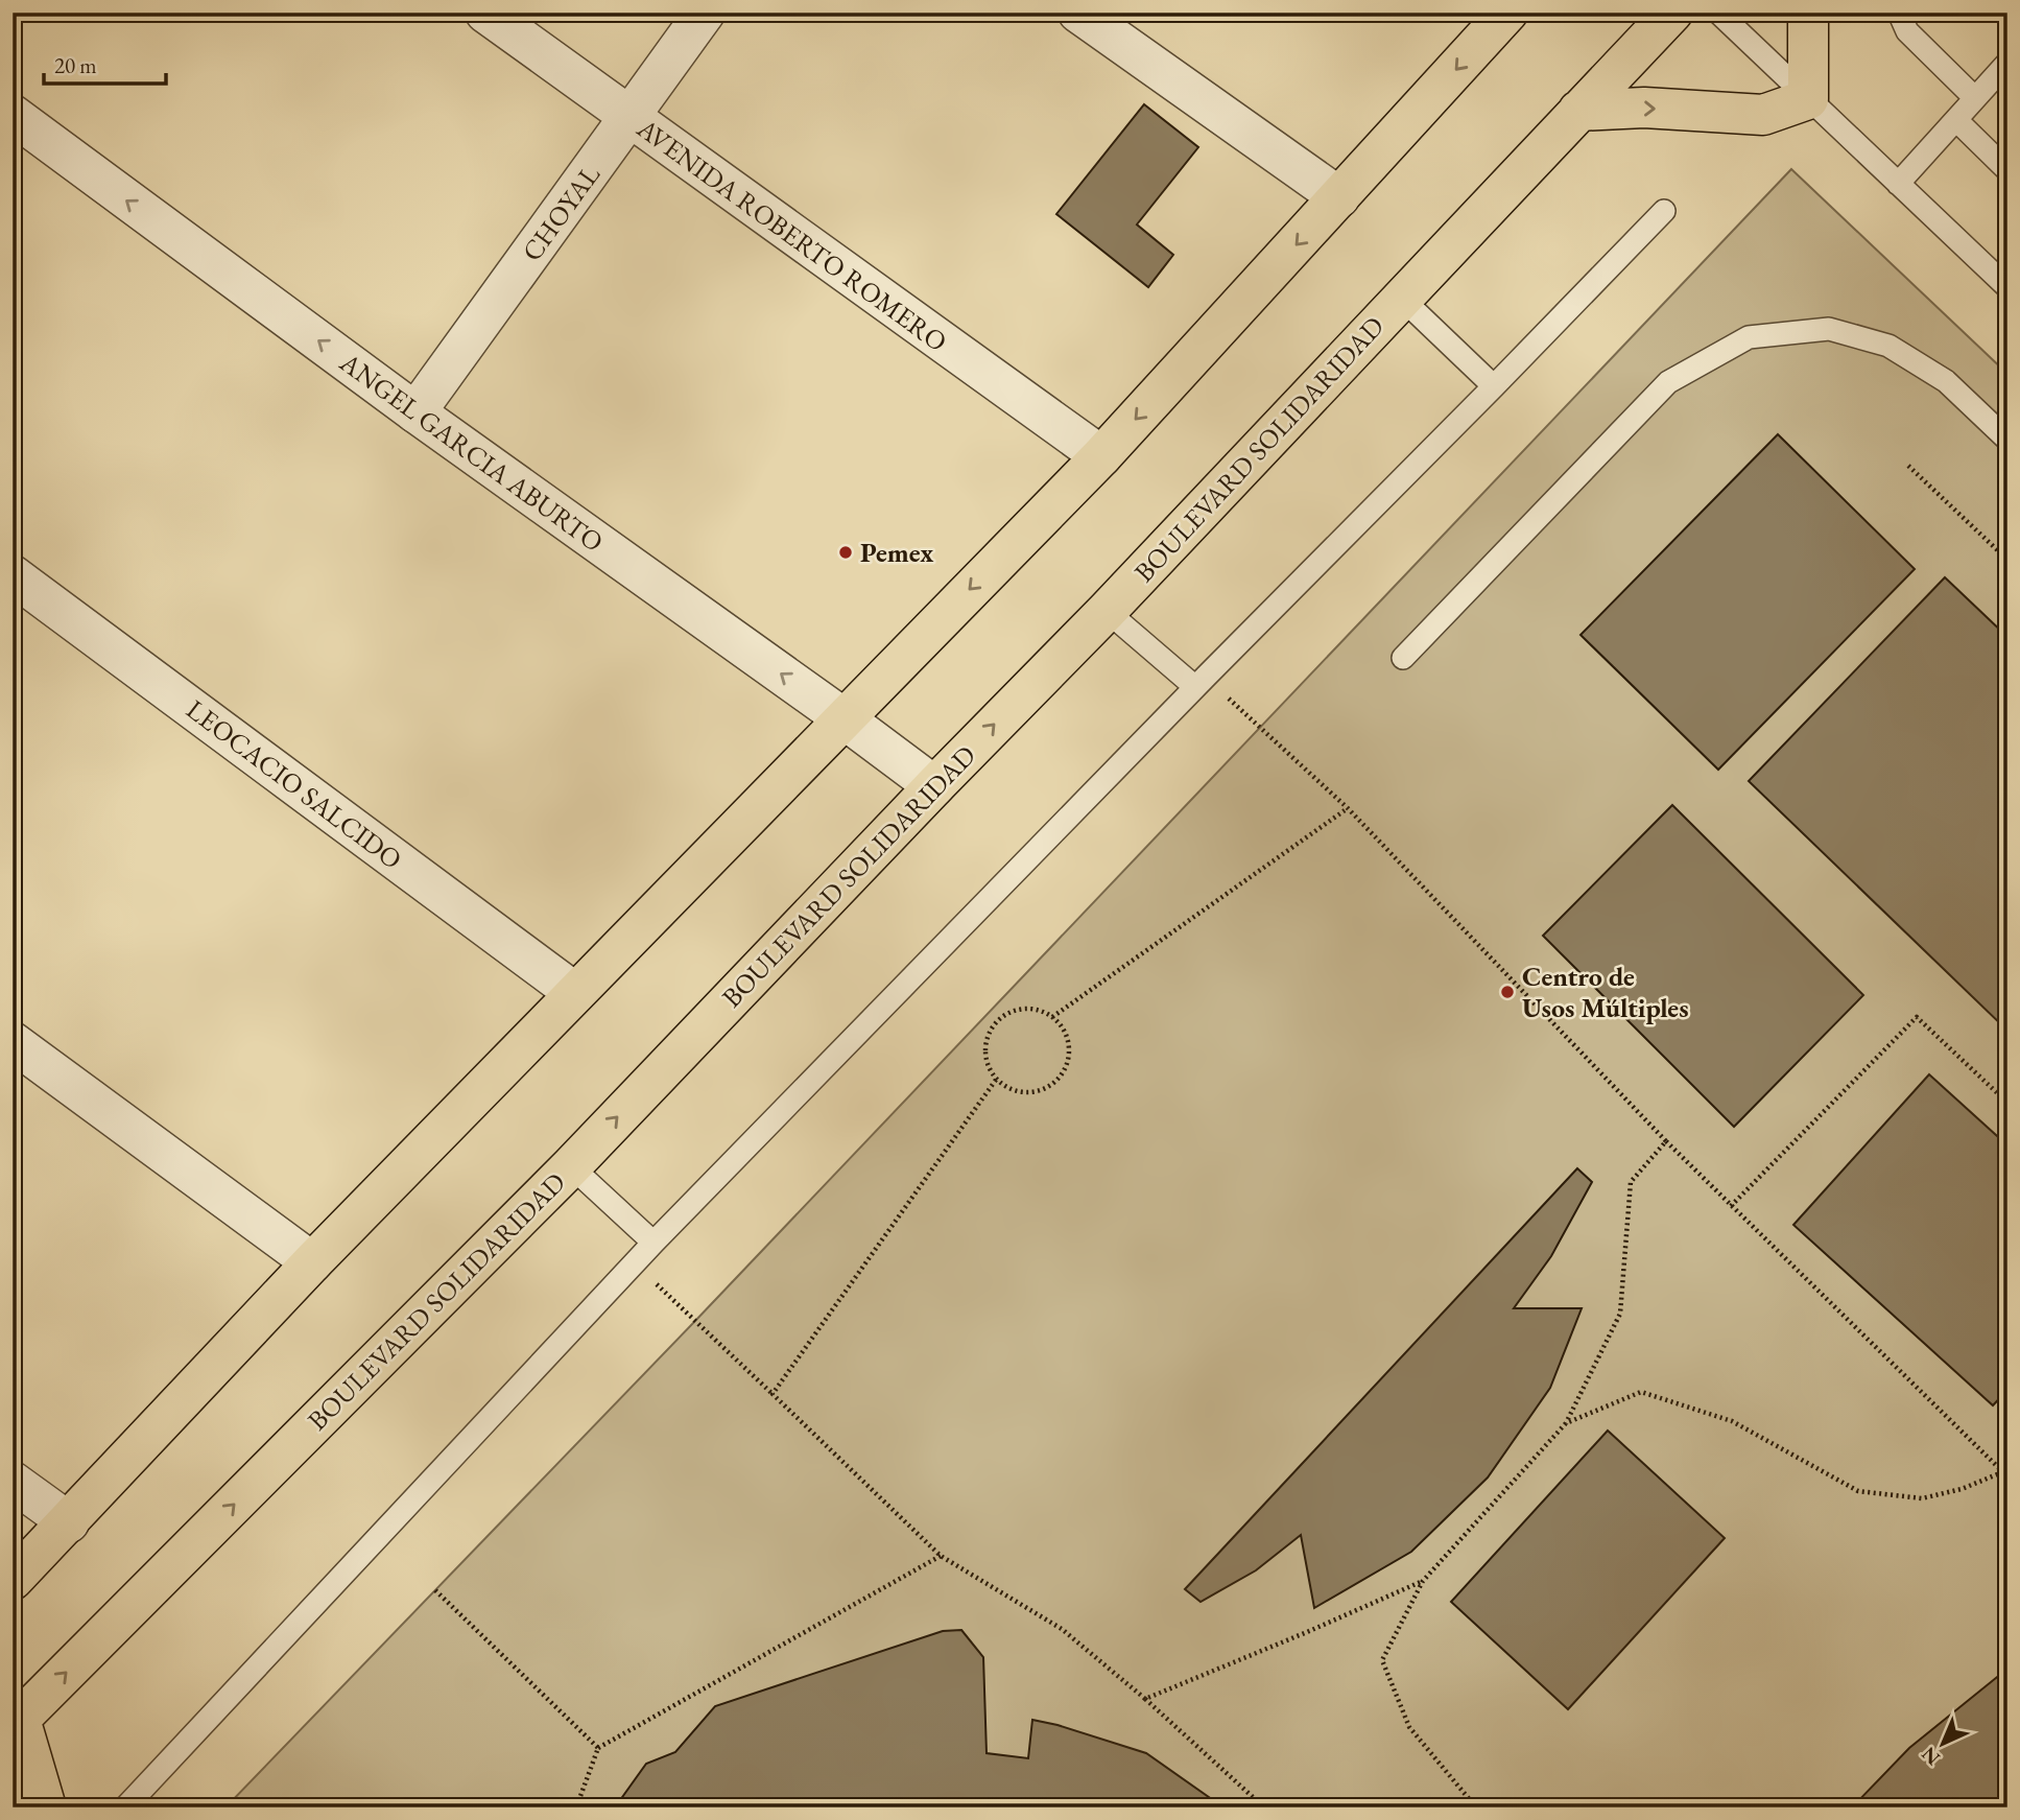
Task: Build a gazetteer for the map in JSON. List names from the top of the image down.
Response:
{
  "streets": {
    "main road": ["BOULEVARD SOLIDARIDAD"],
    "street": [
      "CHOYAL",
      "AVENIDA ROBERTO ROMERO",
      "ANGEL GARCIA ABURTO",
      "LEOCACIO SALCIDO"
    ]
  },
  "crossings": [
    ["CHOYAL", "AVENIDA ROBERTO ROMERO"],
    ["CHOYAL", "ANGEL GARCIA ABURTO"],
    ["BOULEVARD SOLIDARIDAD", "ANGEL GARCIA ABURTO"]
  ],
  "one_way": ["ANGEL GARCIA ABURTO"],
  "places": ["Pemex", "Centro de Usos Múltiples"],
  "scale_bar": "20 m",
  "north": "bottom left"
}
